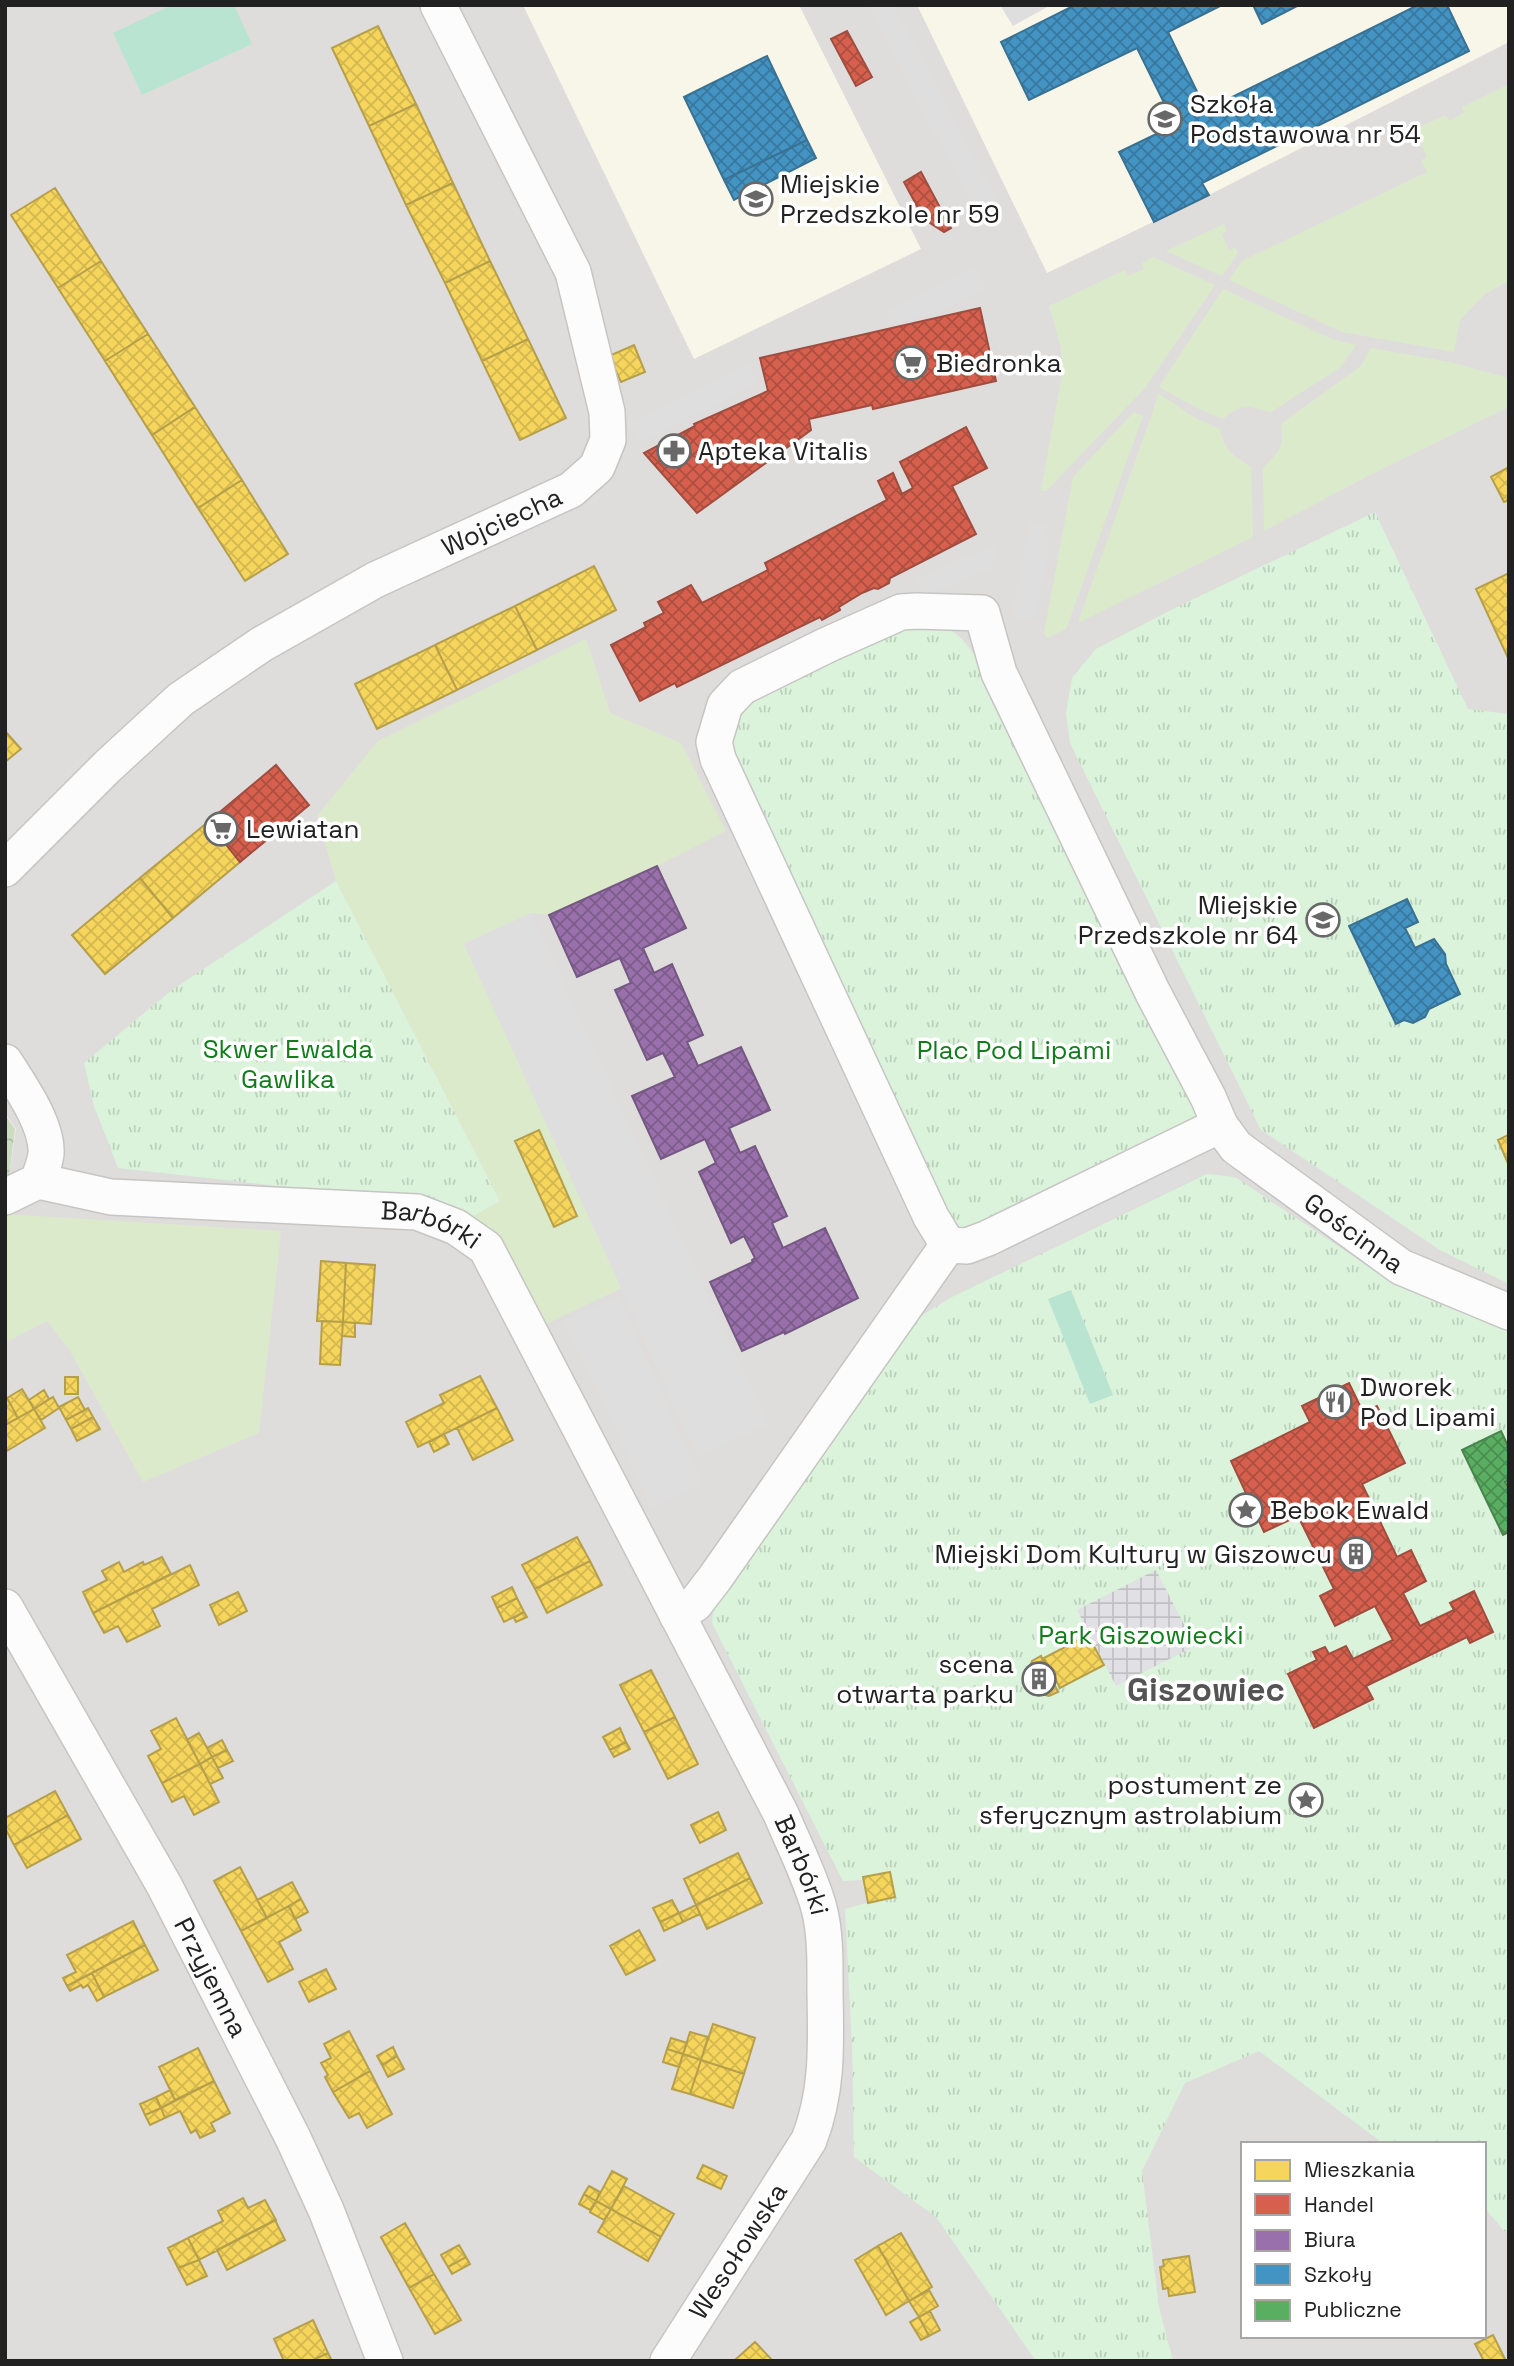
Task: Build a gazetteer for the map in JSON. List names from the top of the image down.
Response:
{
  "streets": {
    "street": [
      "Wojciecha",
      "Barbórki",
      "Gościnna",
      "Przyjemna",
      "Wesołowska"
    ]
  },
  "crossings": [
    ["Barbórki", "Wesołowska"]
  ],
  "districts": ["Giszowiec"],
  "parks": ["Skwer Ewalda Gawlika", "Plac Pod Lipami", "Park Giszowiecki"],
  "places": {
    "school or university": ["Szkoła Podstawowa nr 54", "Miejskie Przedszkole nr 59", "Miejskie Przedszkole nr 64"],
    "supermarket": ["Biedronka", "Lewiatan"],
    "pharmacy": ["Apteka Vitalis"],
    "restaurant": ["Dworek Pod Lipami"],
    "place": ["Bebok Ewald", "postument ze sferycznym astrolabium"],
    "building": ["Miejski Dom Kultury w Giszowcu", "scena otwarta parku"]
  },
  "legend": [
    "Mieszkania",
    "Handel",
    "Biura",
    "Szkoły",
    "Publiczne"
  ]
}
